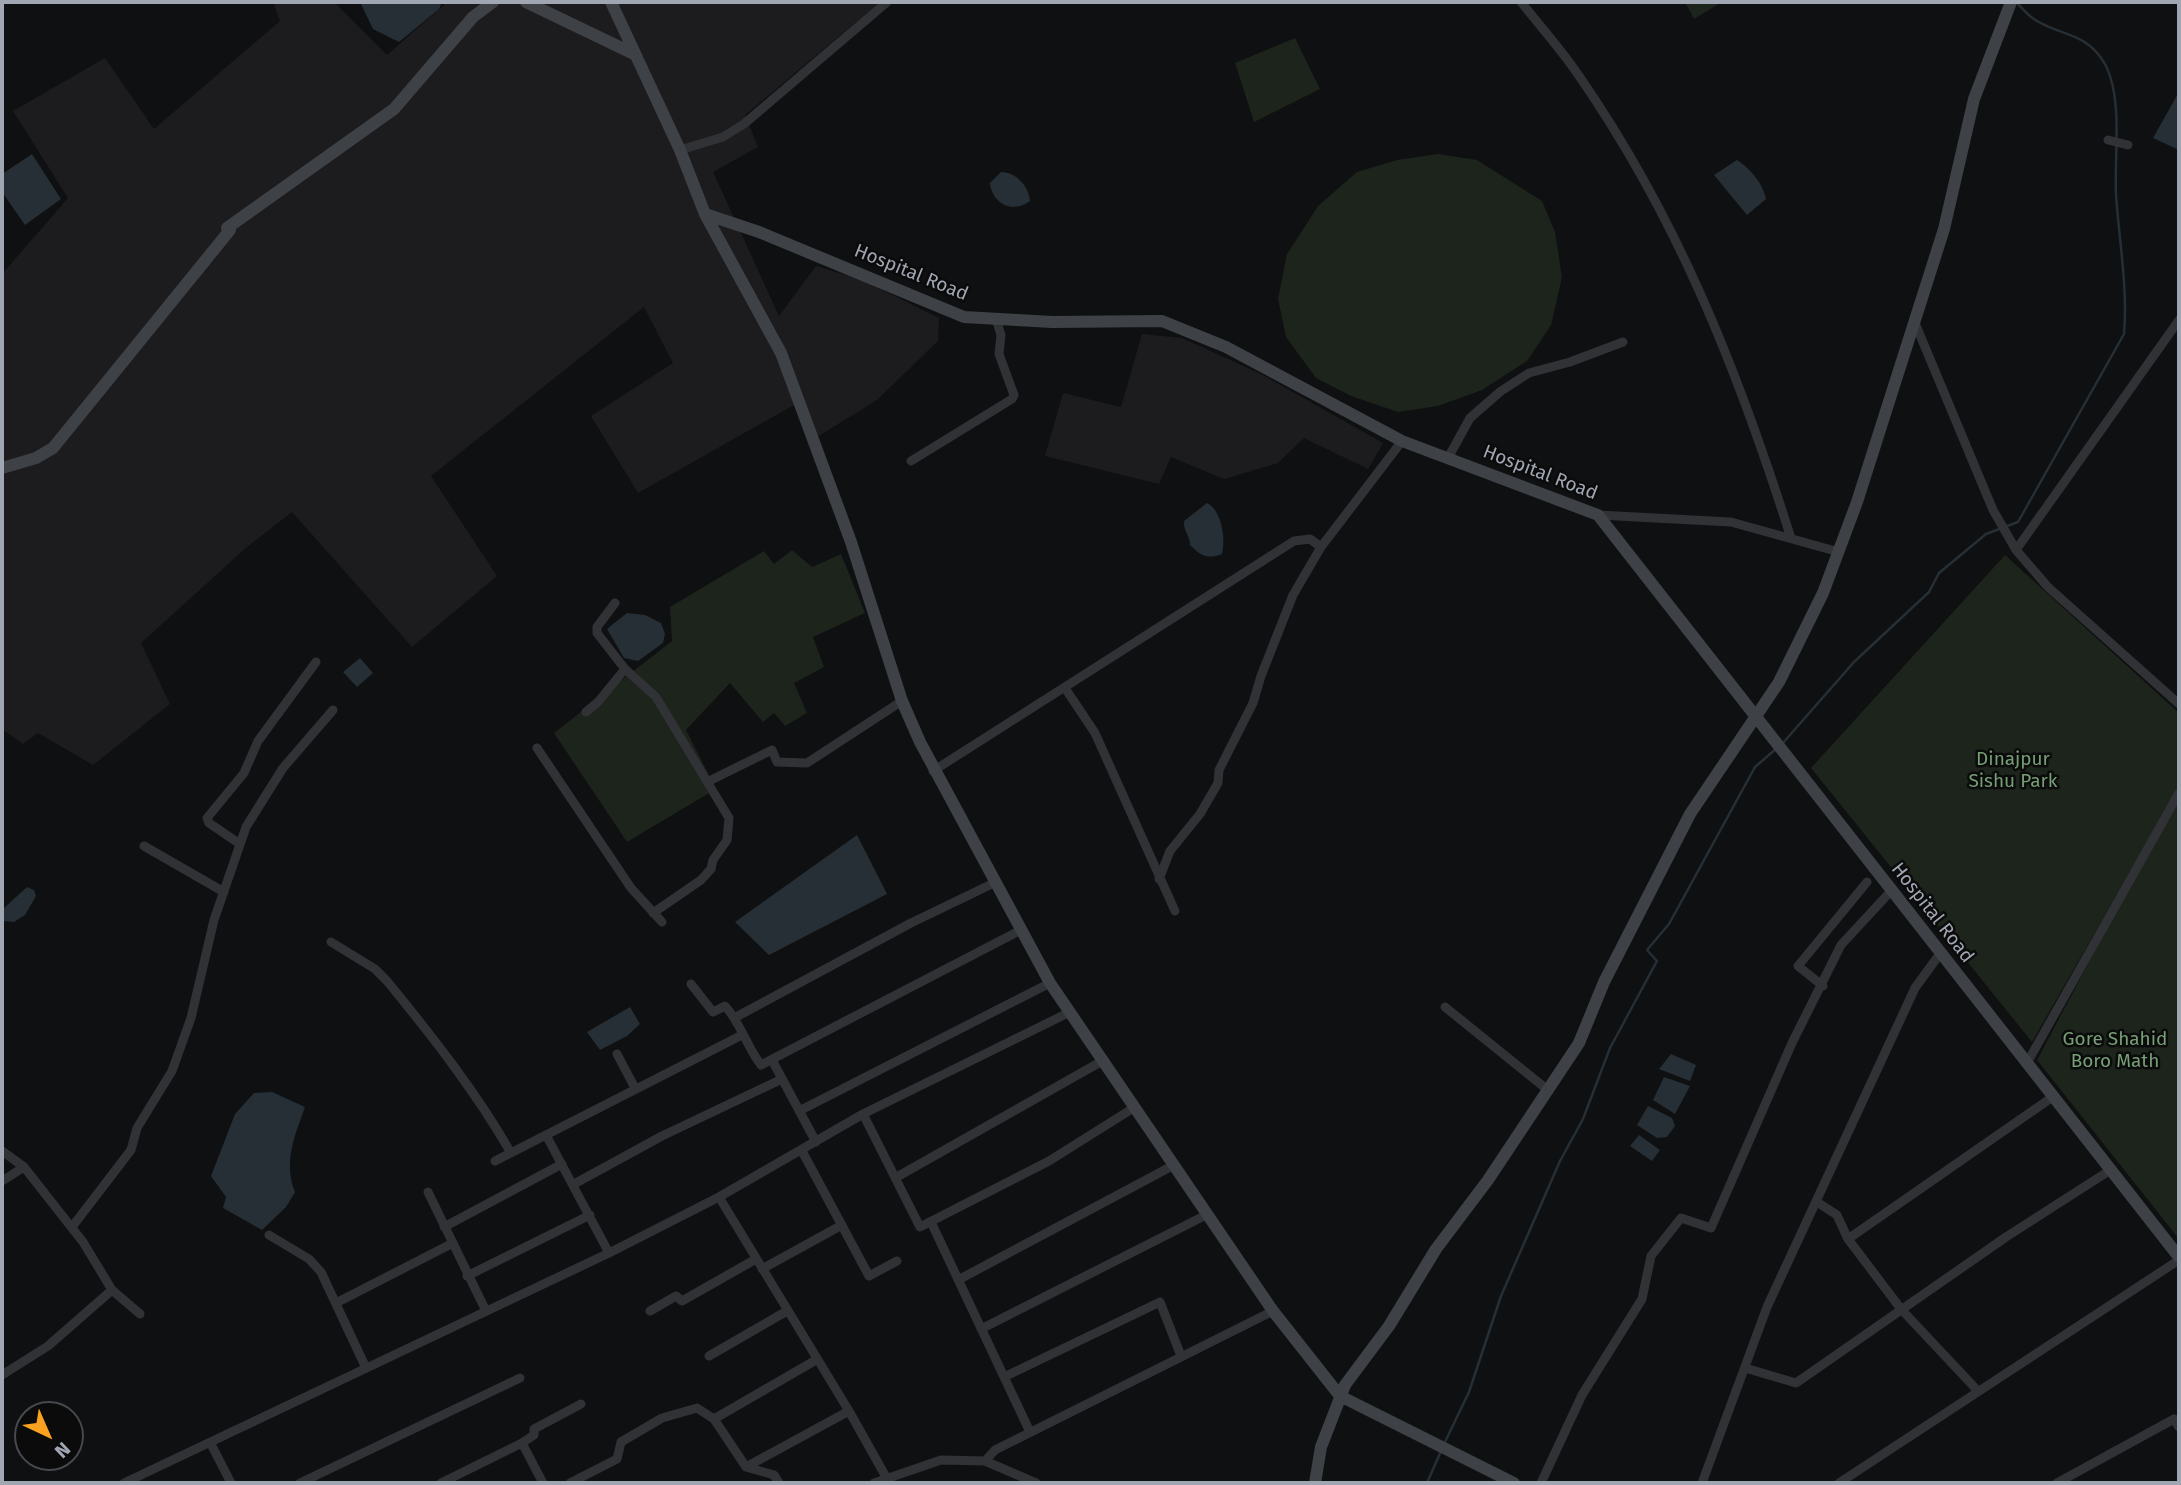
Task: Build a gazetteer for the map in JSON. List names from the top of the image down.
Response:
{
  "streets": {
    "street": ["Hospital Road"]
  },
  "parks": ["Dinajpur Sishu Park", "Gore Shahid Boro Math"],
  "north": "bottom right"
}
